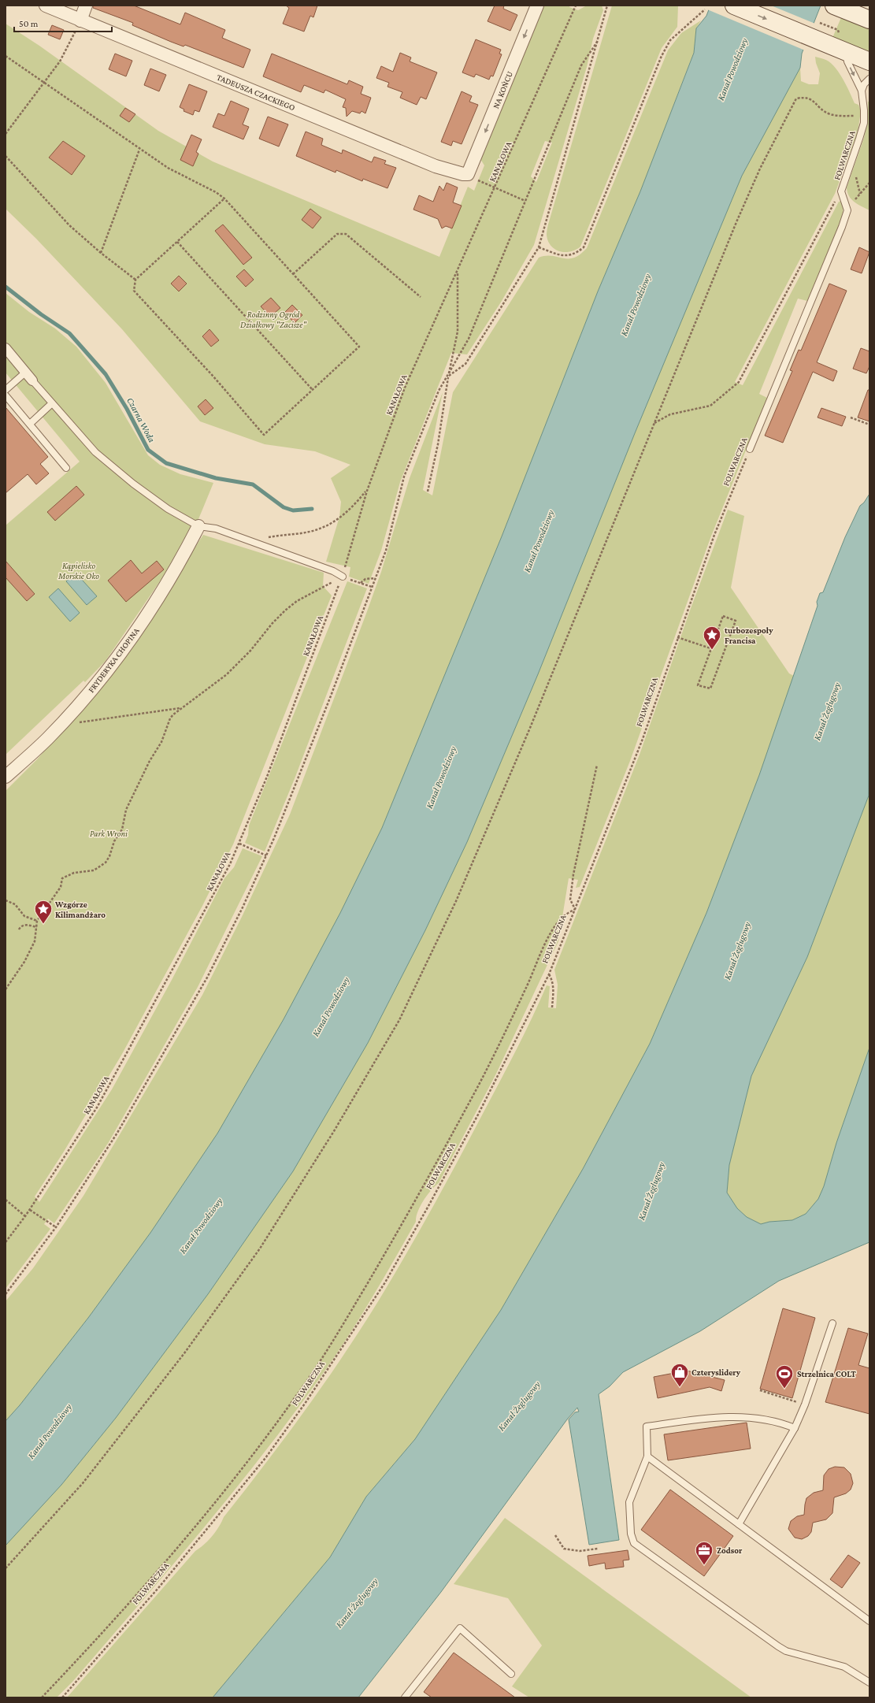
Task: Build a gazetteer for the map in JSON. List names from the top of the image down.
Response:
{
  "streets": {
    "street": ["NA KOŃCU", "TADEUSZA CZACKIEGO", "FRYDERYKA CHOPINA"],
    "lane": ["FOLWARCZNA"],
    "path": ["KANAŁOWA"]
  },
  "crossings": [
    ["NA KOŃCU", "TADEUSZA CZACKIEGO"]
  ],
  "one_way": ["NA KOŃCU"],
  "water": ["Kanał Powodziowy", "Czarna Woda", "Kanał Żeglugowy"],
  "parks": ["Rodzinny Ogród Działkowy \"Zacisze\"", "Kąpielisko Morskie Oko", "Park Wroni"],
  "places": {
    "place": ["turbozespoły Francisa", "Wzgórze Kilimandżaro"],
    "shop": ["Czteryslidery"],
    "sports": ["Strzelnica COLT"],
    "office": ["Zodsor"]
  },
  "scale_bar": "50 m"
}
